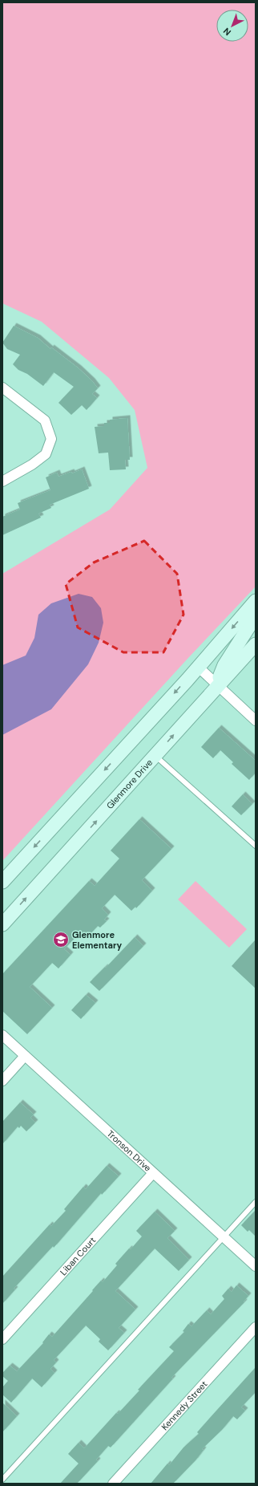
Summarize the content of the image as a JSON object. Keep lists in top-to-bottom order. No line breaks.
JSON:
{"streets":{"main road":["Glenmore Drive"],"street":["Tronson Drive","Liban Court","Kennedy Street"]},"crossings":[["Tronson Drive","Liban Court"]],"places":{"school or university":["Glenmore Elementary"]},"north":"bottom left"}
